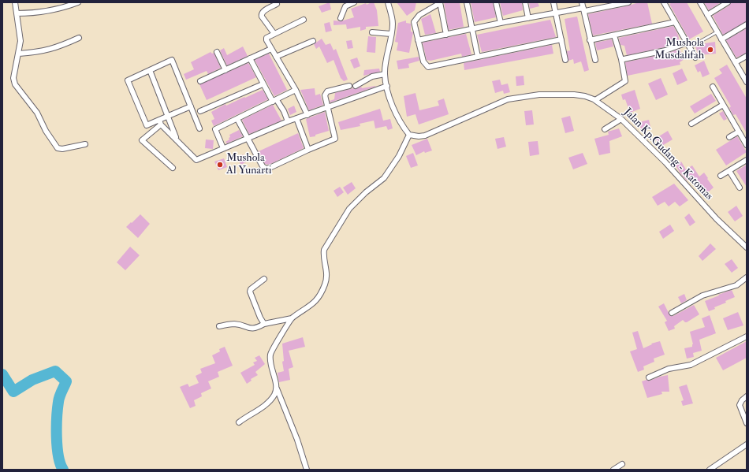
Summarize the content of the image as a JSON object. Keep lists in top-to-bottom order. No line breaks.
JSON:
{"streets":{"street":["Jalan Kp.Gudang - Katomas"]},"places":["Mushola Musdalifah","Mushola Al Yunarti"]}
